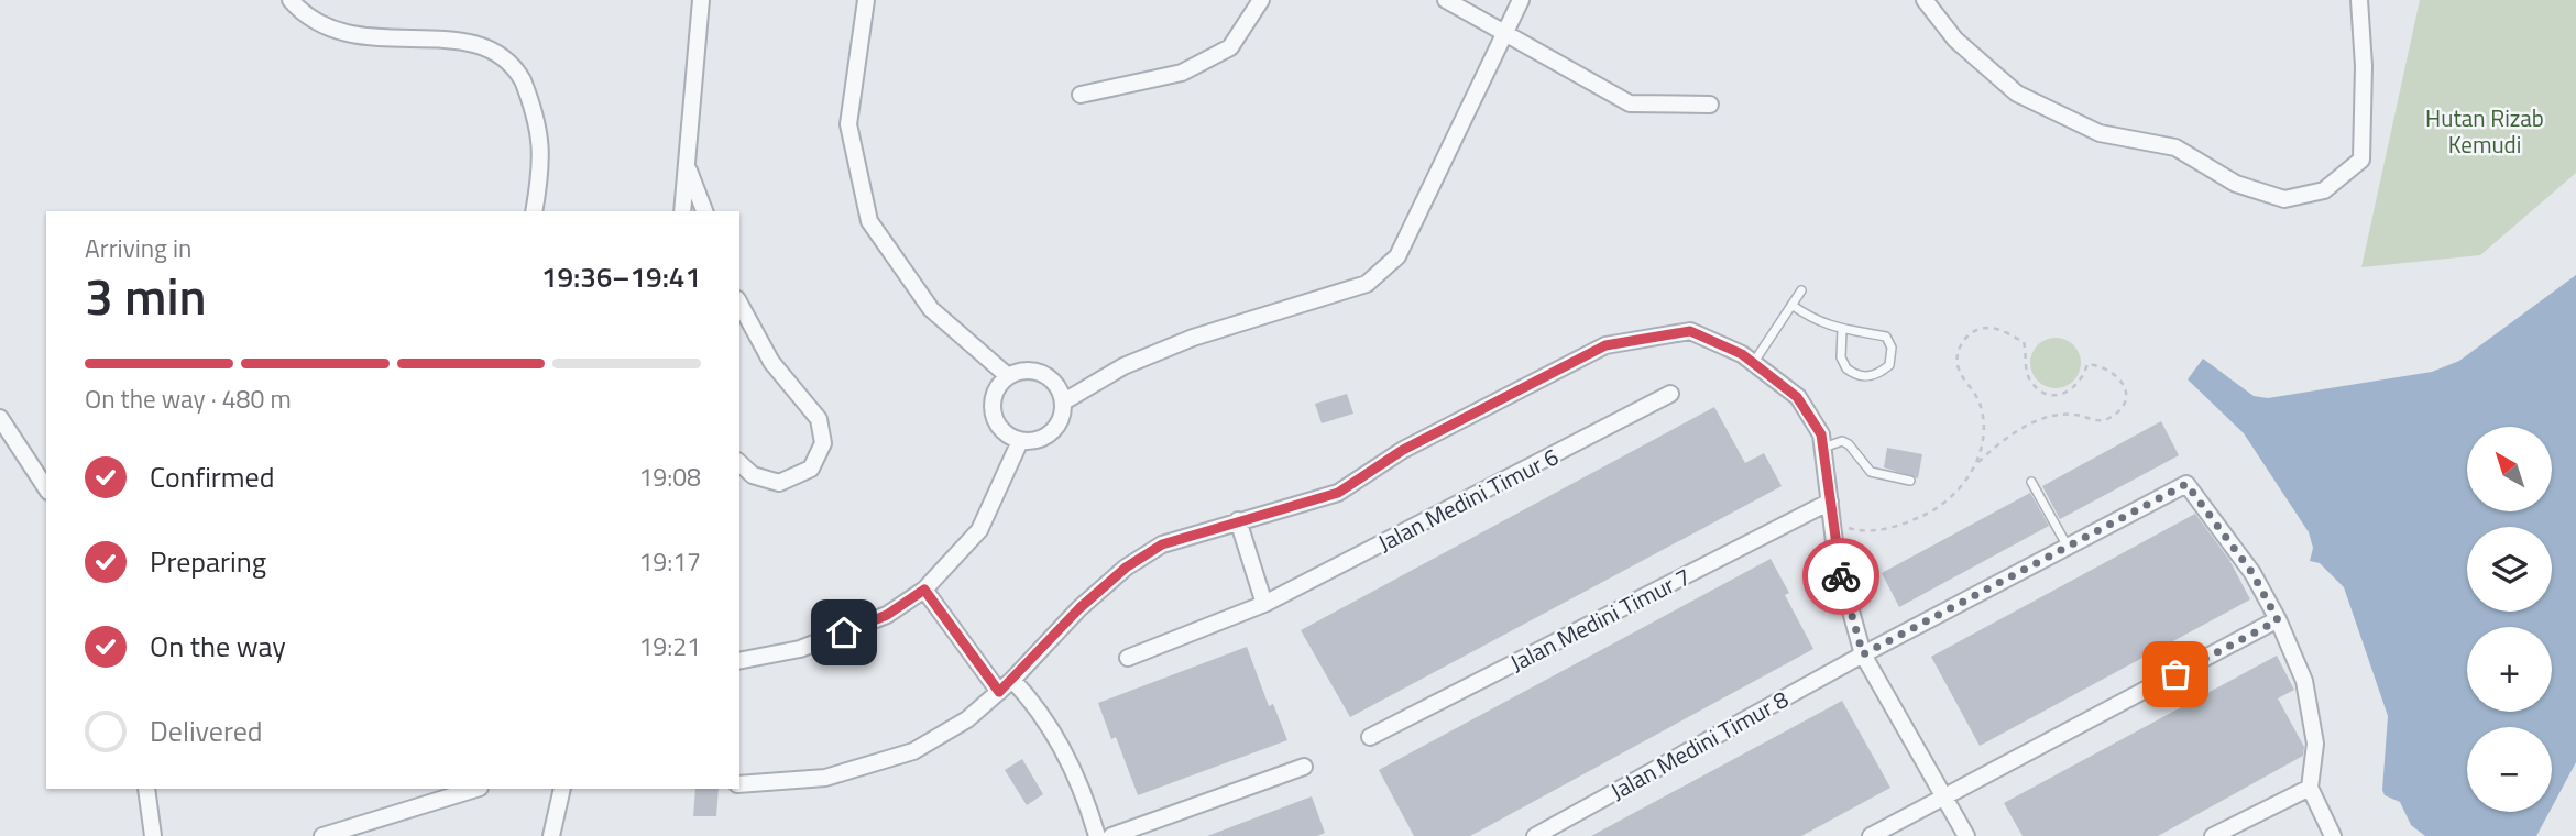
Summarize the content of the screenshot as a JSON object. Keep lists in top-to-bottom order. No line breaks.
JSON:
{"streets":{"street":["Jalan Medini Timur 6","Jalan Medini Timur 7","Jalan Medini Timur 8"]},"parks":["Hutan Rizab Kemudi"],"north":"top left","page":{"heading":["3 min","Arriving in","19:36–19:41"],"bar":"On the way · 480 m","map_buttons":["+","−"],"list":[["Confirmed","19:08"],["Preparing","19:17"],["On the way","19:21"],"Delivered"]}}
